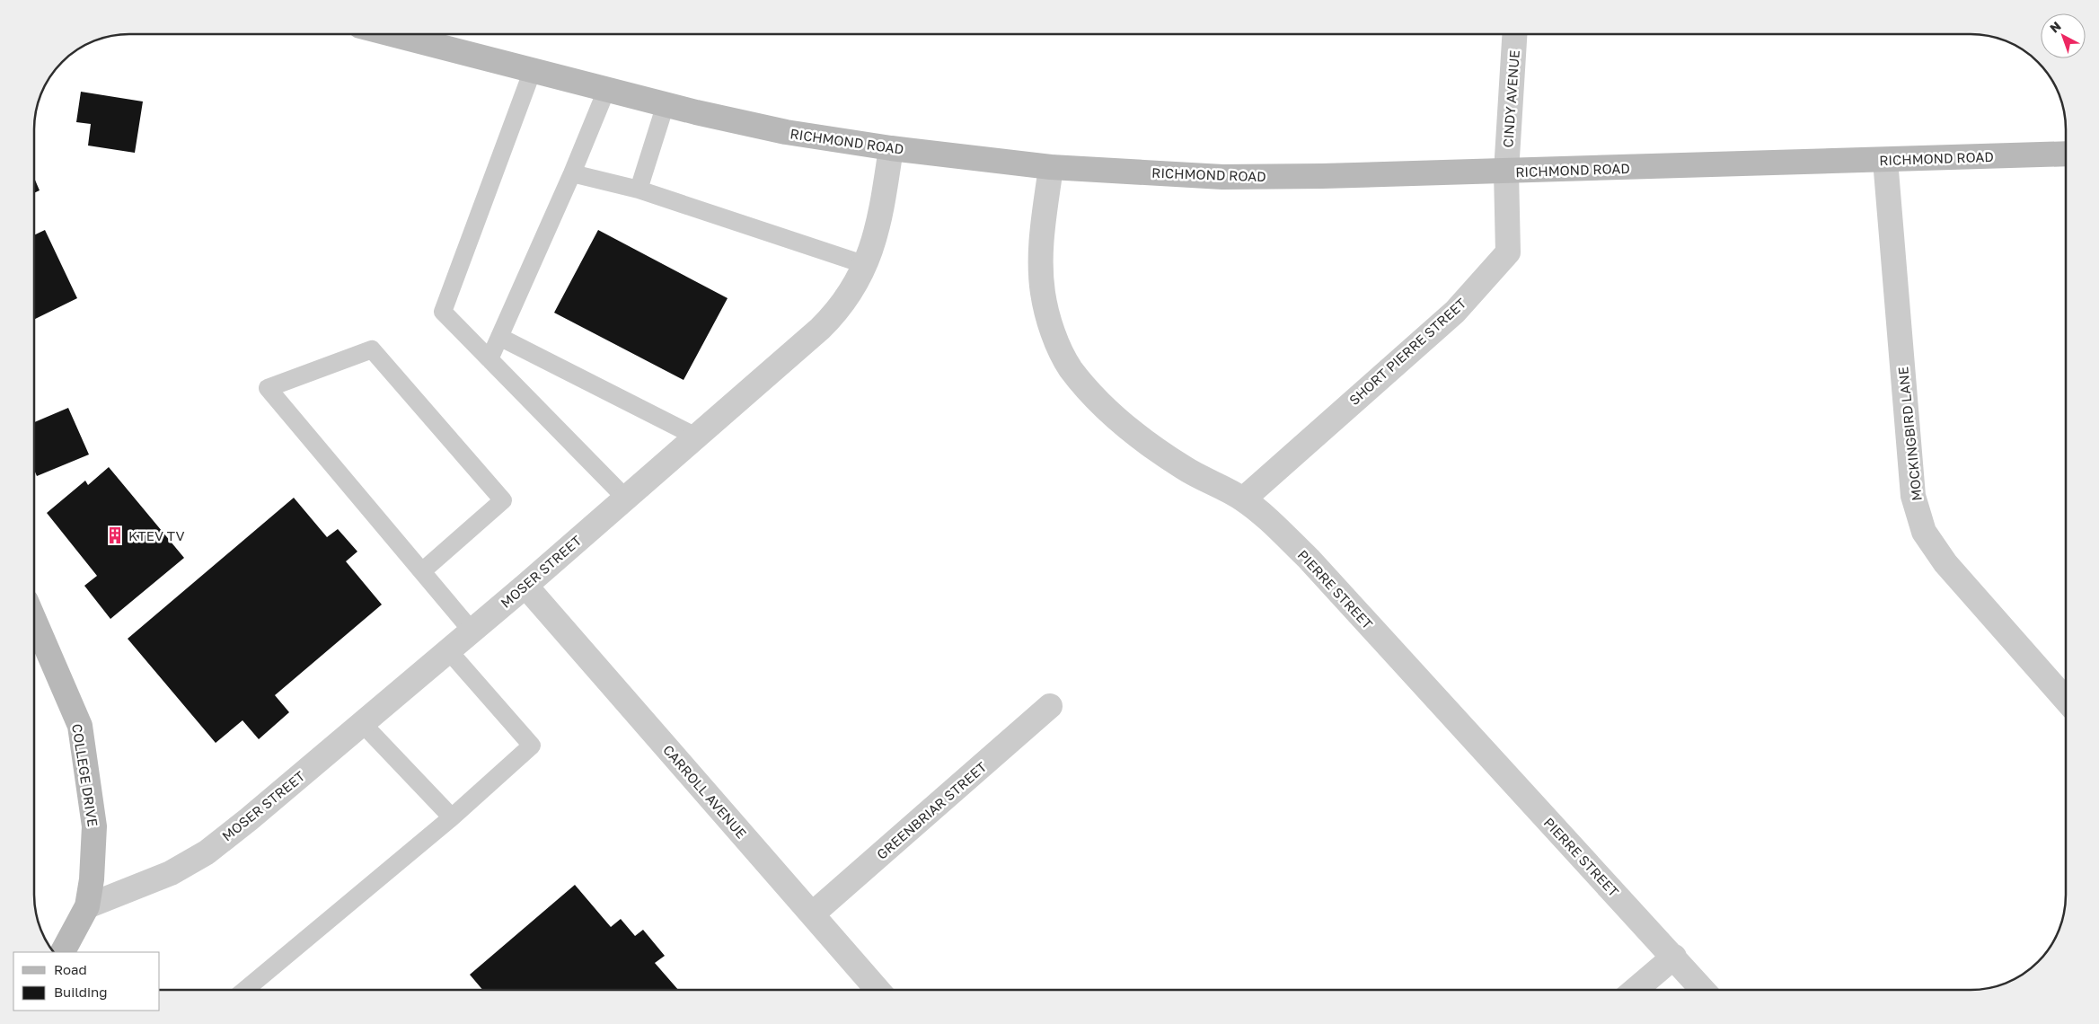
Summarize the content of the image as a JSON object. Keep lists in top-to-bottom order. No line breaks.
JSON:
{"streets":{"main road":["RICHMOND ROAD","COLLEGE DRIVE"],"street":["CINDY AVENUE","SHORT PIERRE STREET","MOCKINGBIRD LANE","MOSER STREET","PIERRE STREET","CARROLL AVENUE","GREENBRIAR STREET"]},"crossings":[["CINDY AVENUE","RICHMOND ROAD"],["CINDY AVENUE","SHORT PIERRE STREET"],["RICHMOND ROAD","SHORT PIERRE STREET"],["RICHMOND ROAD","MOCKINGBIRD LANE"],["RICHMOND ROAD","MOSER STREET"],["RICHMOND ROAD","PIERRE STREET"],["SHORT PIERRE STREET","PIERRE STREET"],["MOSER STREET","COLLEGE DRIVE"],["MOSER STREET","CARROLL AVENUE"],["CARROLL AVENUE","GREENBRIAR STREET"]],"places":{"building":["KTEV TV"]},"legend":["Road","Building"],"north":"top left"}
